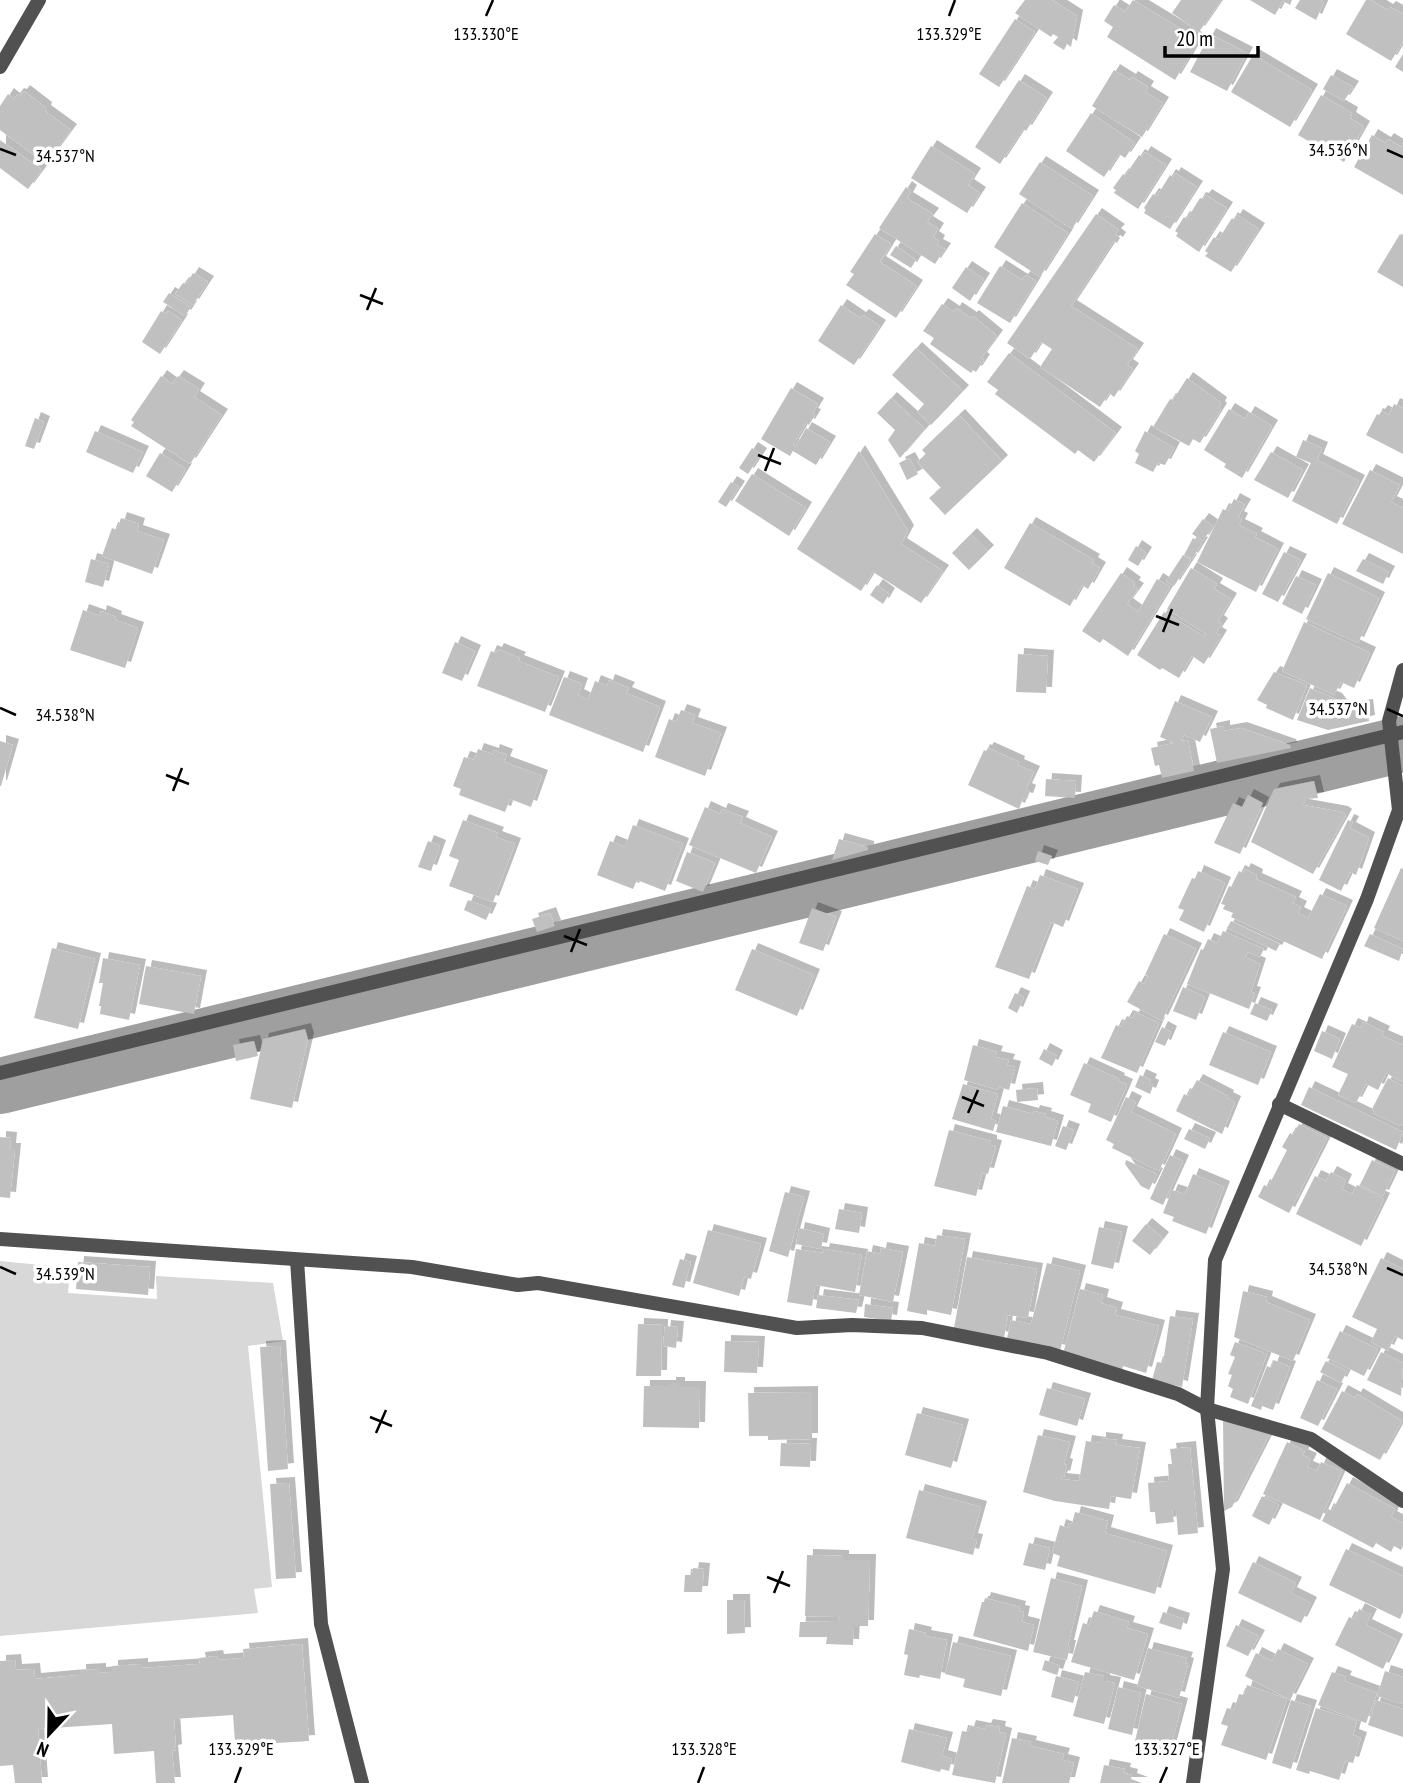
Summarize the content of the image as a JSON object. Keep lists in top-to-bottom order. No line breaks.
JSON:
{"scale_bar":"20 m","north":"bottom","coordinates":["133.329°E","133.330°E","34.536°N","34.537°N","34.538°N","34.539°N","133.328°E","133.327°E"]}
